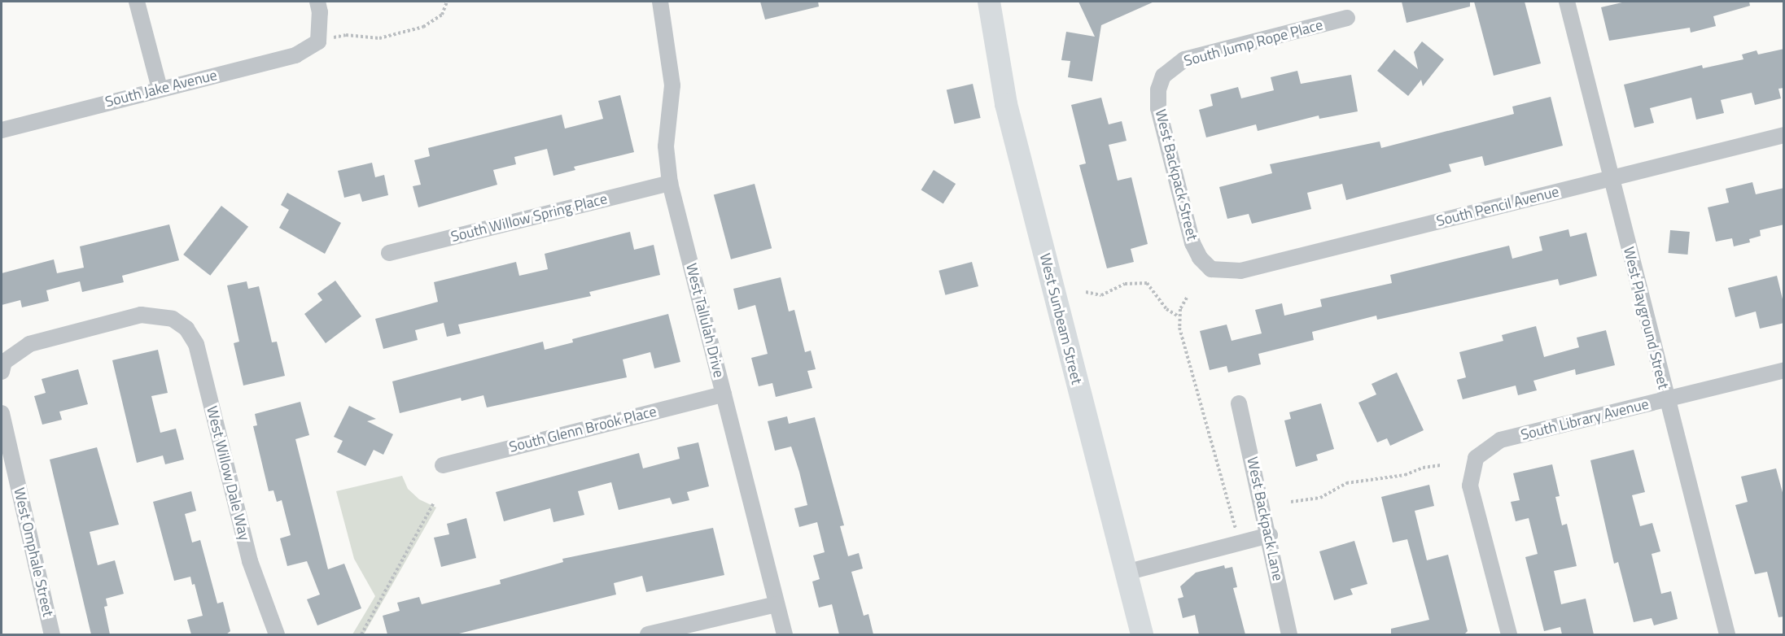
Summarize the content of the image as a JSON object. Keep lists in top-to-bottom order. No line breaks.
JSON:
{"streets":{"street":["South Jump Rope Place","South Jake Avenue","West Backpack Street","South Pencil Avenue","South Willow Spring Place","West Playground Street","West Sunbeam Street","West Tallulah Drive","South Library Avenue","South Glenn Brook Place","West Willow Dale Way","West Backpack Lane","West Omphale Street"]},"crossings":[["South Jump Rope Place","West Backpack Street"],["West Backpack Street","South Pencil Avenue"],["South Pencil Avenue","West Playground Street"],["South Willow Spring Place","West Tallulah Drive"],["West Playground Street","South Library Avenue"],["West Tallulah Drive","South Glenn Brook Place"]]}
